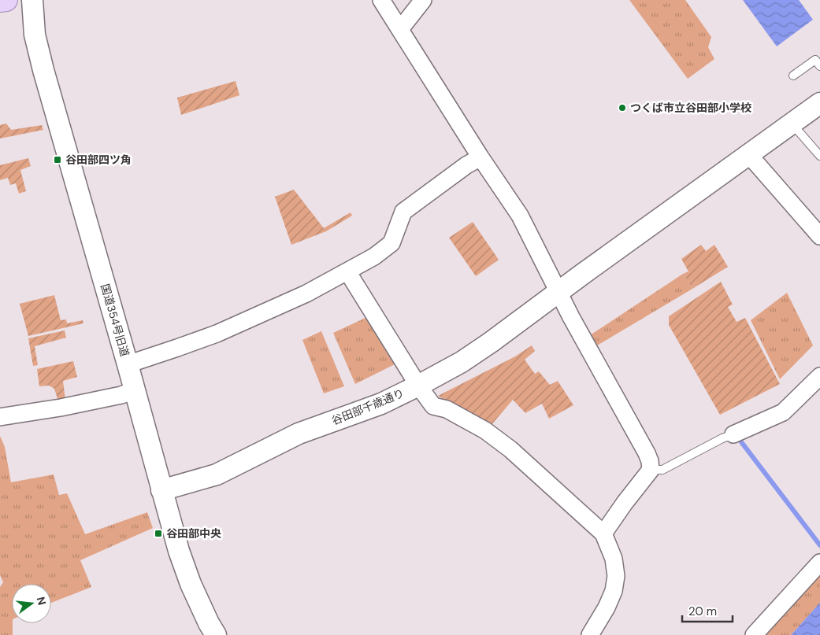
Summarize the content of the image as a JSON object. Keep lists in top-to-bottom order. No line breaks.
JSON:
{"streets":{"street":["国道354号旧道","谷田部千歳通り"]},"crossings":[["国道354号旧道","谷田部千歳通り"]],"places":{"other":["つくば市立谷田部小学校"],"transit":["谷田部四ツ角","谷田部中央"]},"scale_bar":"20 m","north":"right"}
